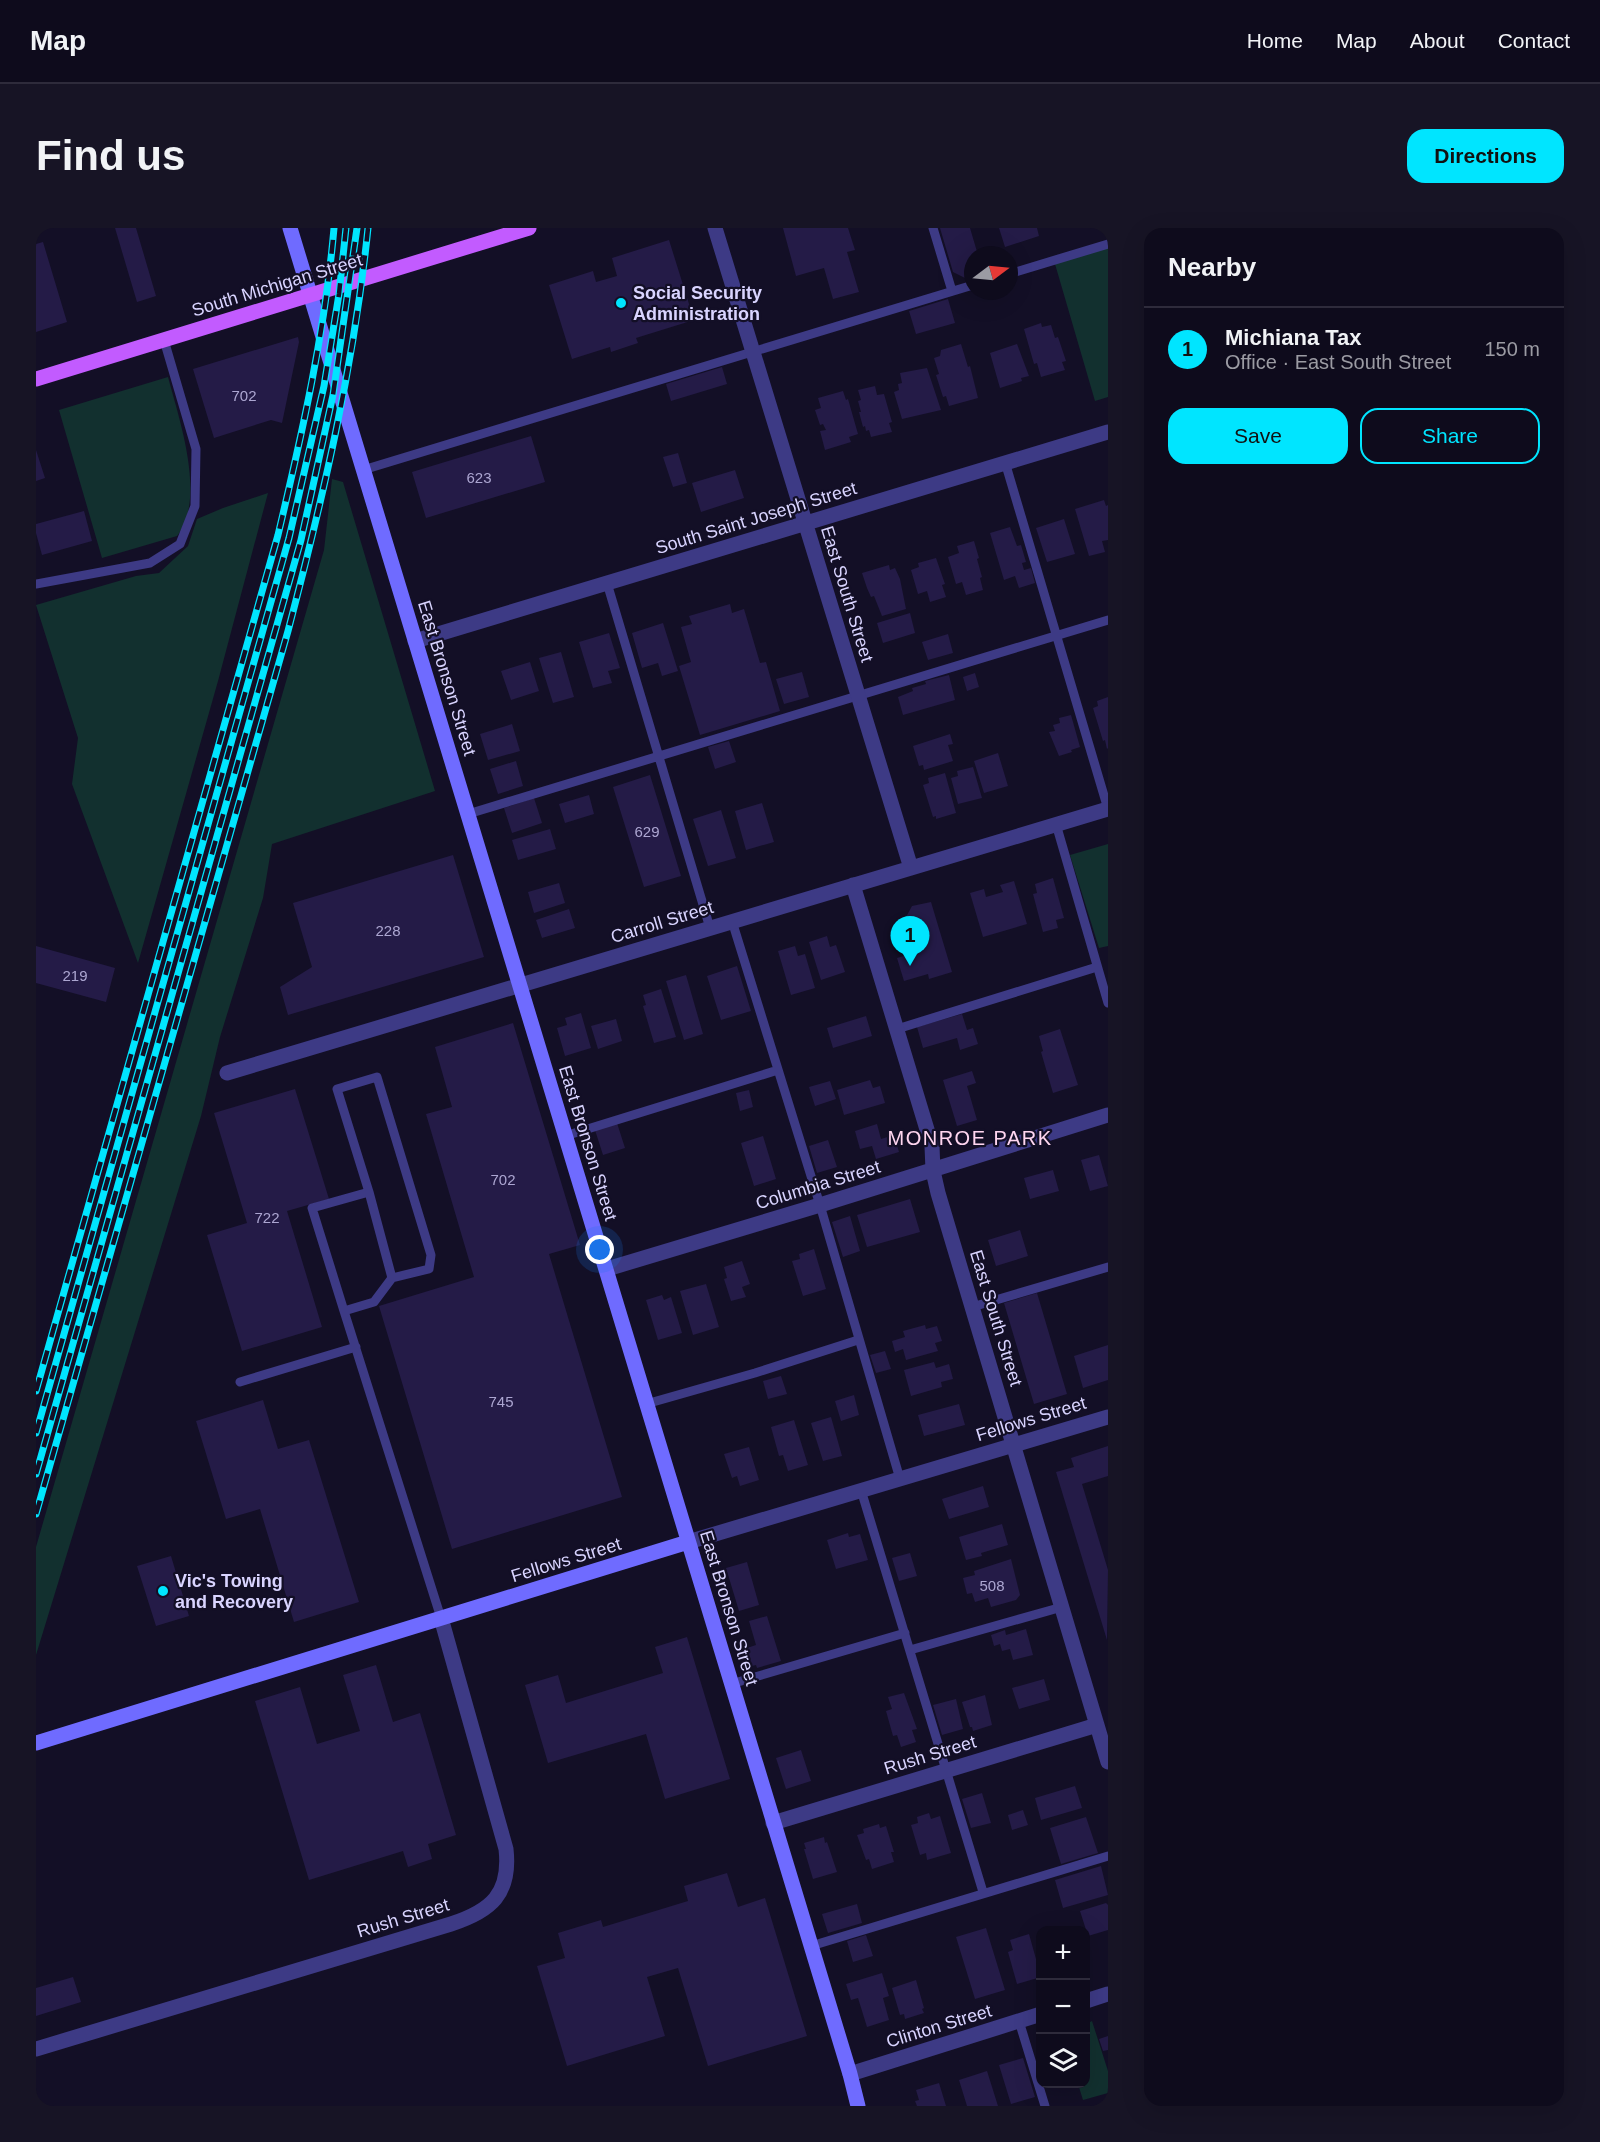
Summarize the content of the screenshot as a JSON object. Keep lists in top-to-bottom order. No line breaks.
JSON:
{"streets":{"main road":["South Michigan Street"],"street":["South Saint Joseph Street","East South Street","East Bronson Street","Carroll Street","Columbia Street","Fellows Street","Rush Street","Clinton Street"]},"crossings":[["South Michigan Street","East Bronson Street"],["South Saint Joseph Street","East South Street"],["South Saint Joseph Street","East Bronson Street"],["East South Street","Carroll Street"],["East South Street","Columbia Street"],["East South Street","Fellows Street"],["East South Street","Rush Street"],["East Bronson Street","Carroll Street"],["East Bronson Street","Columbia Street"],["East Bronson Street","Fellows Street"],["East Bronson Street","Rush Street"],["East Bronson Street","Clinton Street"],["Fellows Street","Rush Street"]],"districts":["MONROE PARK"],"places":["Social Security Administration","Vic's Towing and Recovery"],"house_numbers":["702","623","629","228","219","702","722","745","508"],"north":"right","page":{"header":"Map","nav":["Home","Map","About","Contact"],"buttons":["Directions",["Save","Share"]],"title":"Find us","heading":"Nearby","list":[{"mark":"1","name":"Michiana Tax","note":"Office · East South Street","value":"150 m"}],"pins":"1","map_buttons":["+","−"]}}
